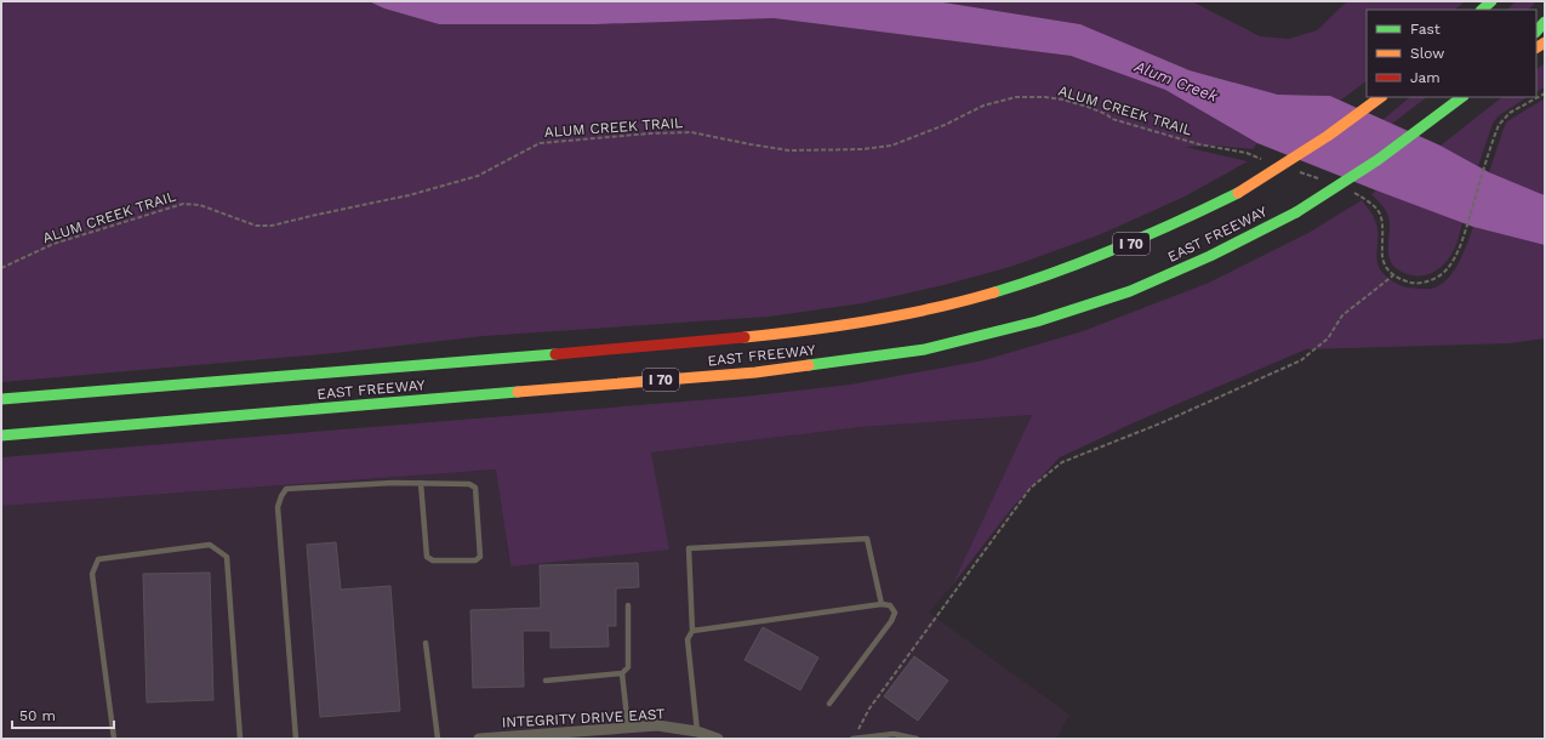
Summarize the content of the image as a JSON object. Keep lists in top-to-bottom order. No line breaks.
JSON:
{"streets":{"highway":["EAST FREEWAY","I 70"],"street":["INTEGRITY DRIVE EAST"],"path":["ALUM CREEK TRAIL"]},"water":["Alum Creek"],"legend":["Fast","Slow","Jam"],"scale_bar":"50 m"}
